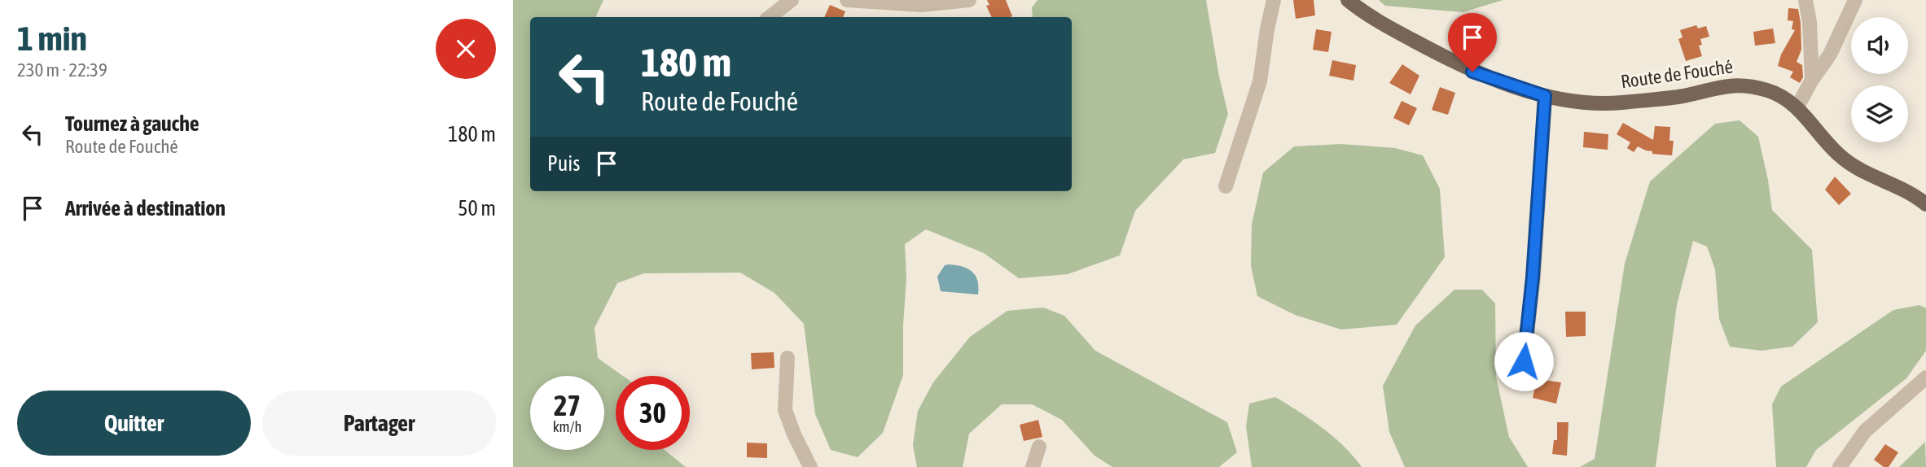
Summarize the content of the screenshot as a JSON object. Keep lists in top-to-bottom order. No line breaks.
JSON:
{"streets":{"main road":["Route de Fouché"]},"page":{"heading":["1 min","230 m · 22:39"],"turn":["180 m","Route de Fouché"],"list":[{"name":"Tournez à gauche","note":"Route de Fouché","value":"180 m"},{"name":"Arrivée à destination","value":"50 m"}],"then":"Puis","speed":"27 km/h","limit":"30","buttons":["Quitter","Partager"]}}
